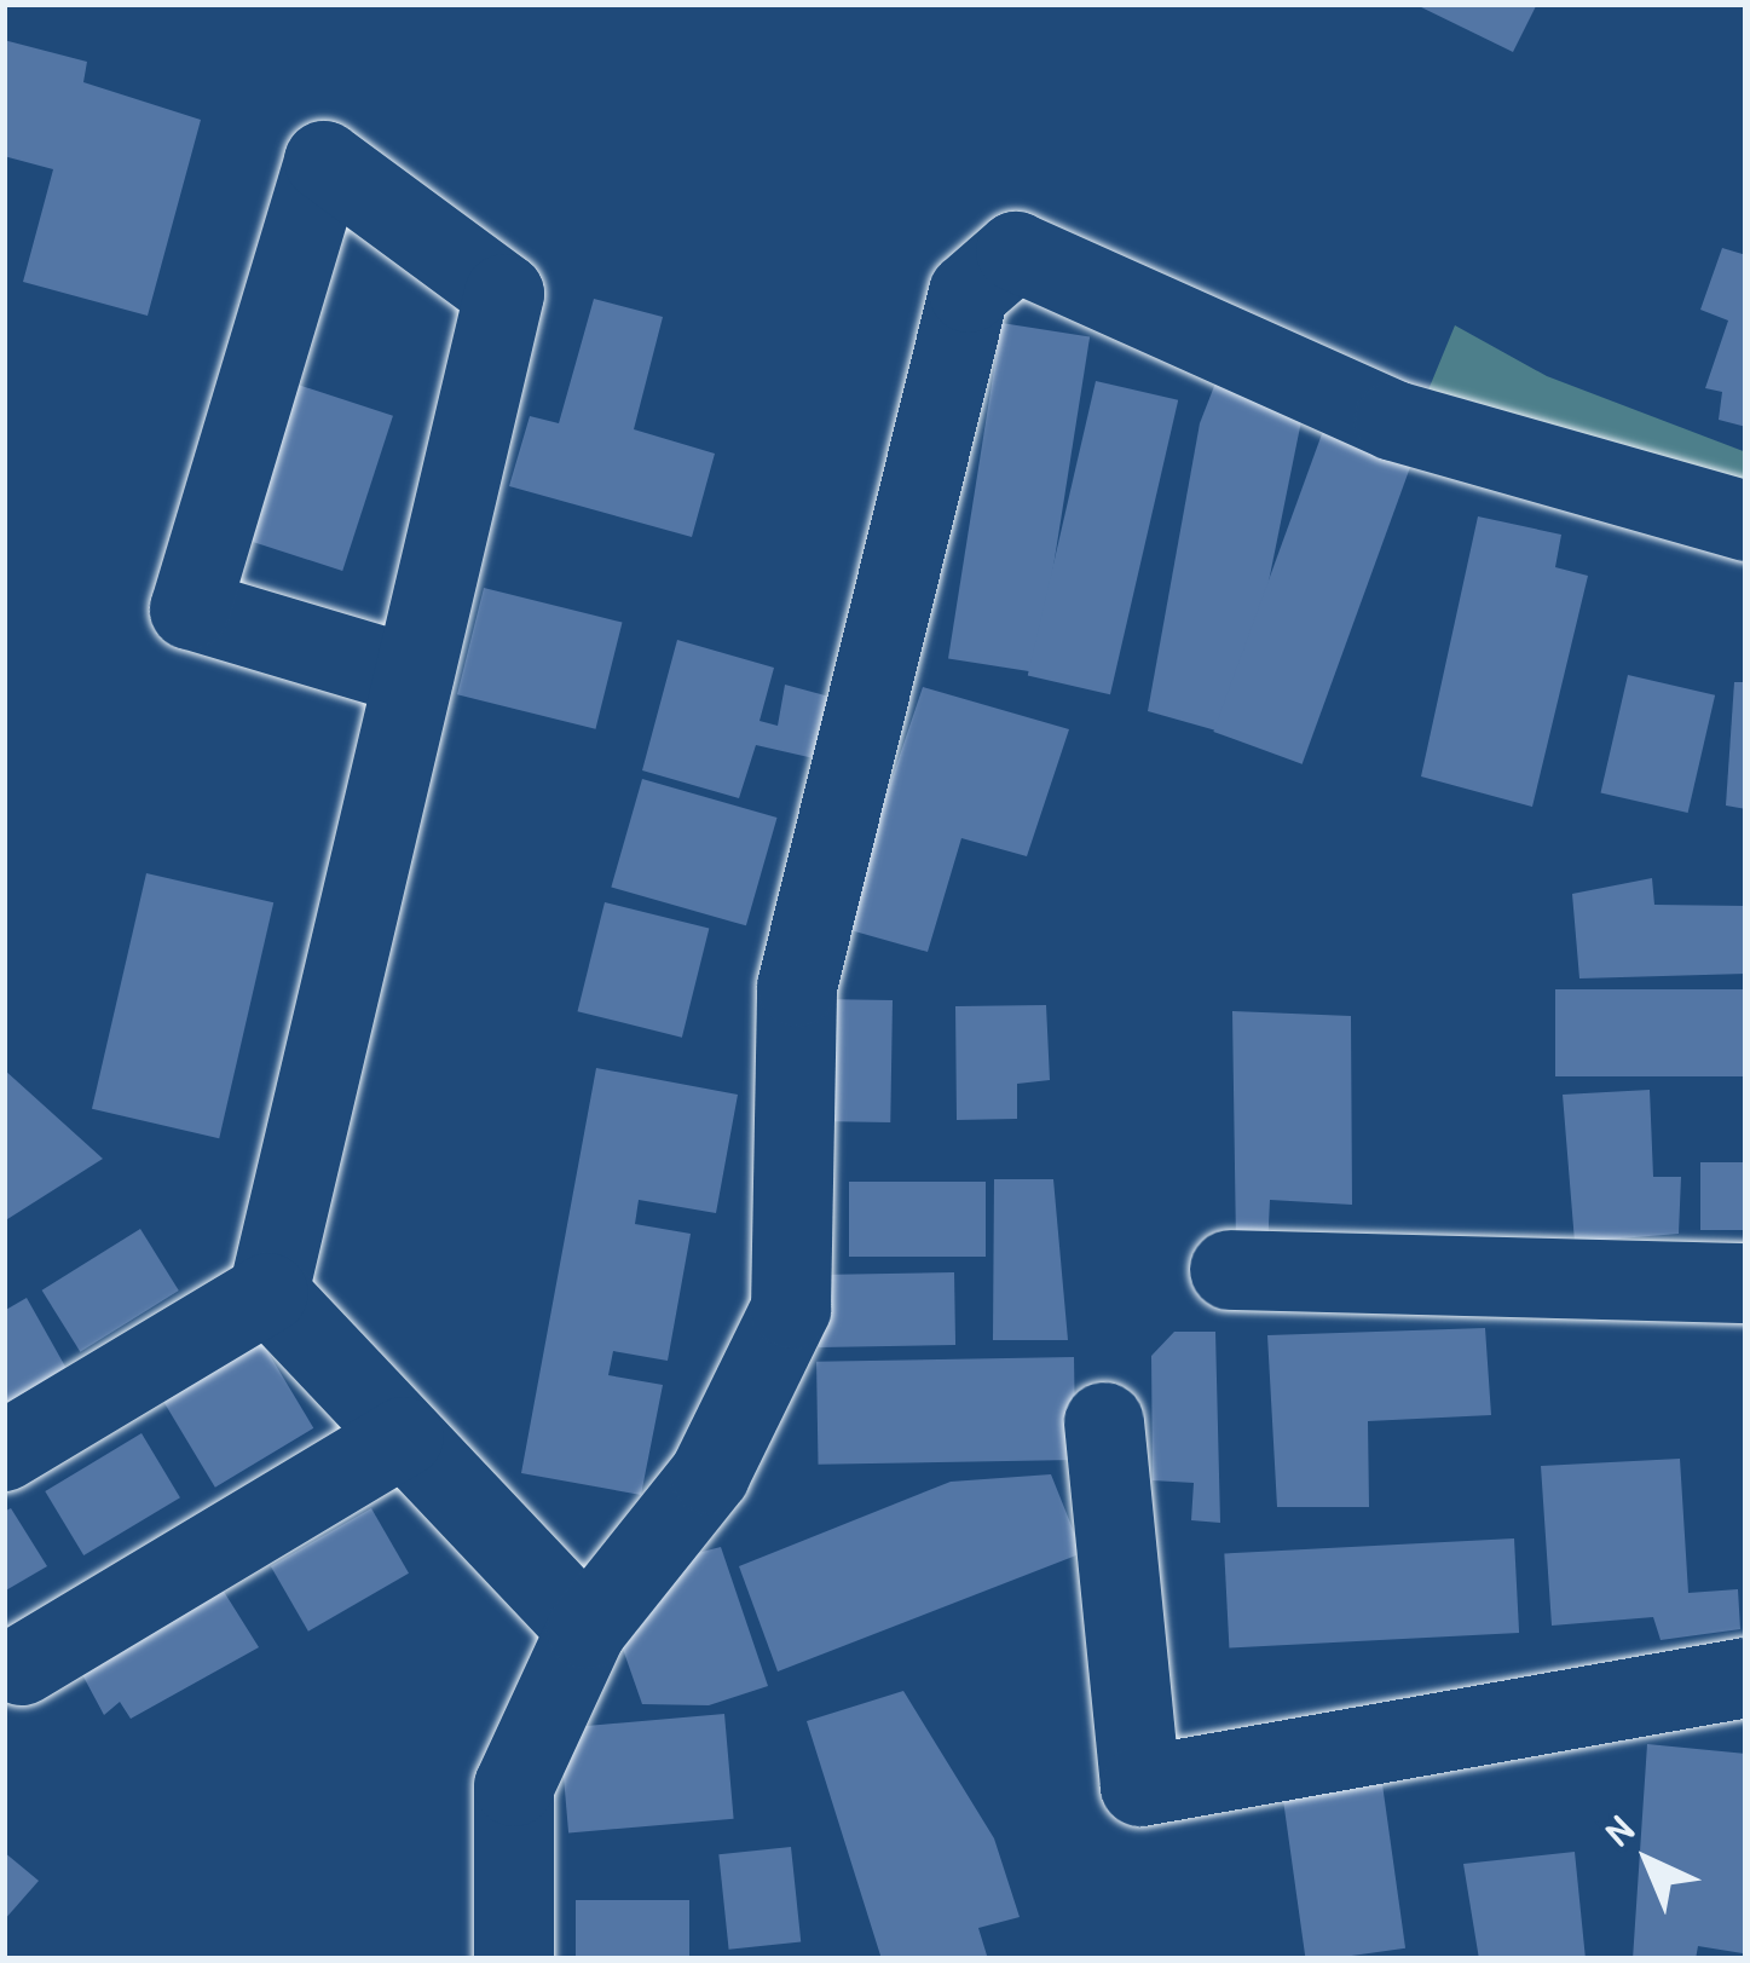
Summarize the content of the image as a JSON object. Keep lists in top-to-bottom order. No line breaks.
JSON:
{"north":"top left"}
